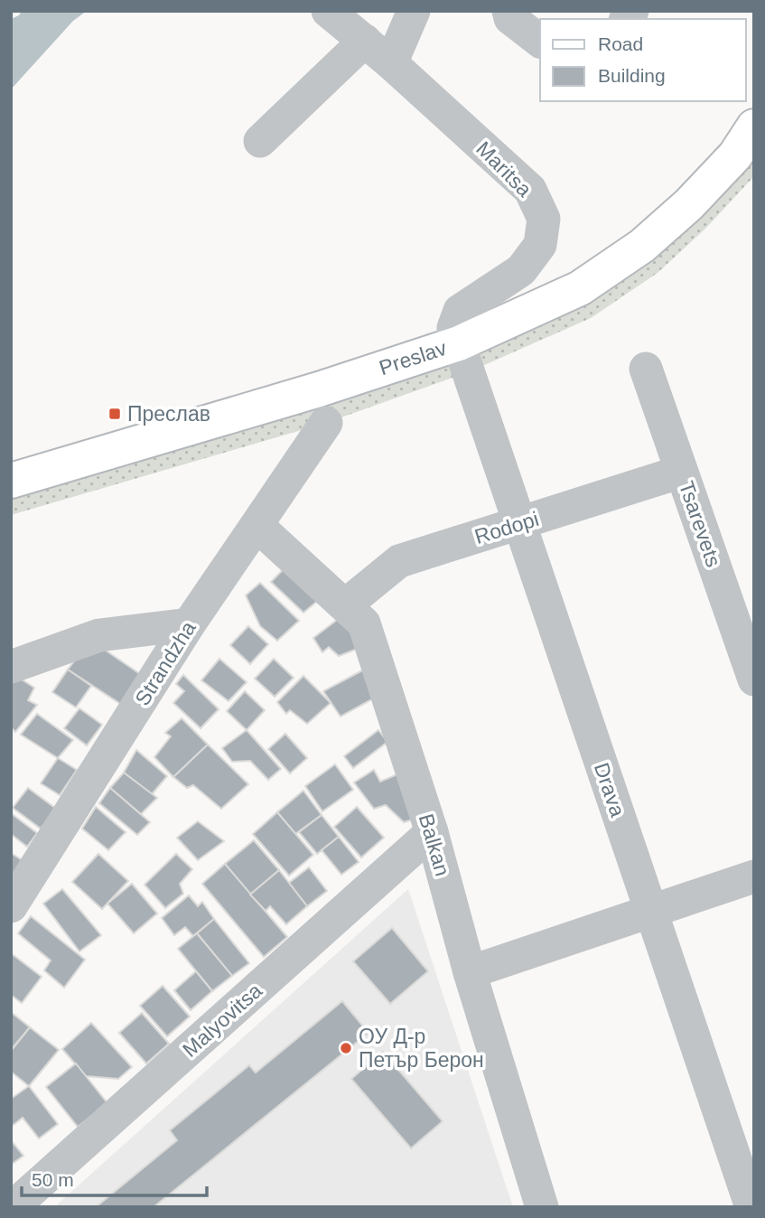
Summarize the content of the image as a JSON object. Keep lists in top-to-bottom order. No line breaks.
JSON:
{"streets":{"main road":["Preslav"],"street":["Maritsa","Tsarevets","Rodopi","Strandzha","Drava","Balkan","Malyovitsa"]},"crossings":[["Maritsa","Preslav"],["Maritsa","Drava"],["Preslav","Drava"],["Tsarevets","Rodopi"],["Rodopi","Drava"],["Rodopi","Balkan"],["Strandzha","Balkan"],["Balkan","Malyovitsa"]],"places":{"transit":["Преслав"],"other":["ОУ Д-р Петър Берон"]},"legend":["Road","Building"],"scale_bar":"50 m"}
